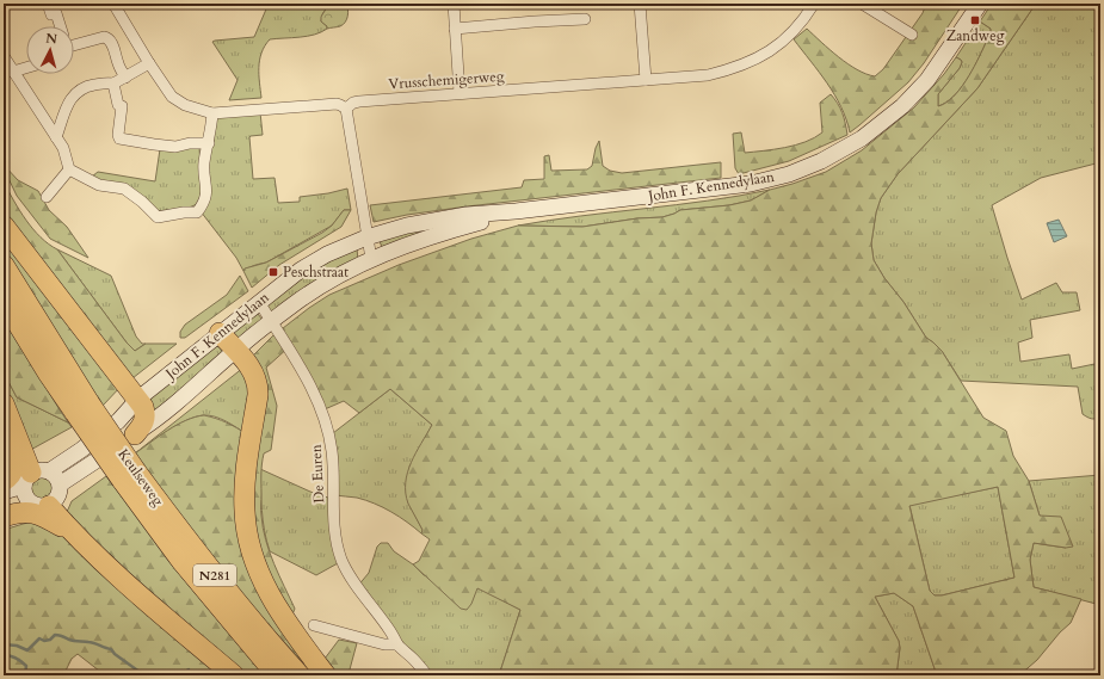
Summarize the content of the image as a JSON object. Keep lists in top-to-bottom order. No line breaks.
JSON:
{"streets":{"highway":["Keulseweg","N281"],"street":["Vrusschemigerweg","John F. Kennedylaan","De Euren"]},"crossings":[["John F. Kennedylaan","De Euren"],["John F. Kennedylaan","N281"]],"places":{"transit":["Zandweg","Peschstraat"]},"north":"top"}
